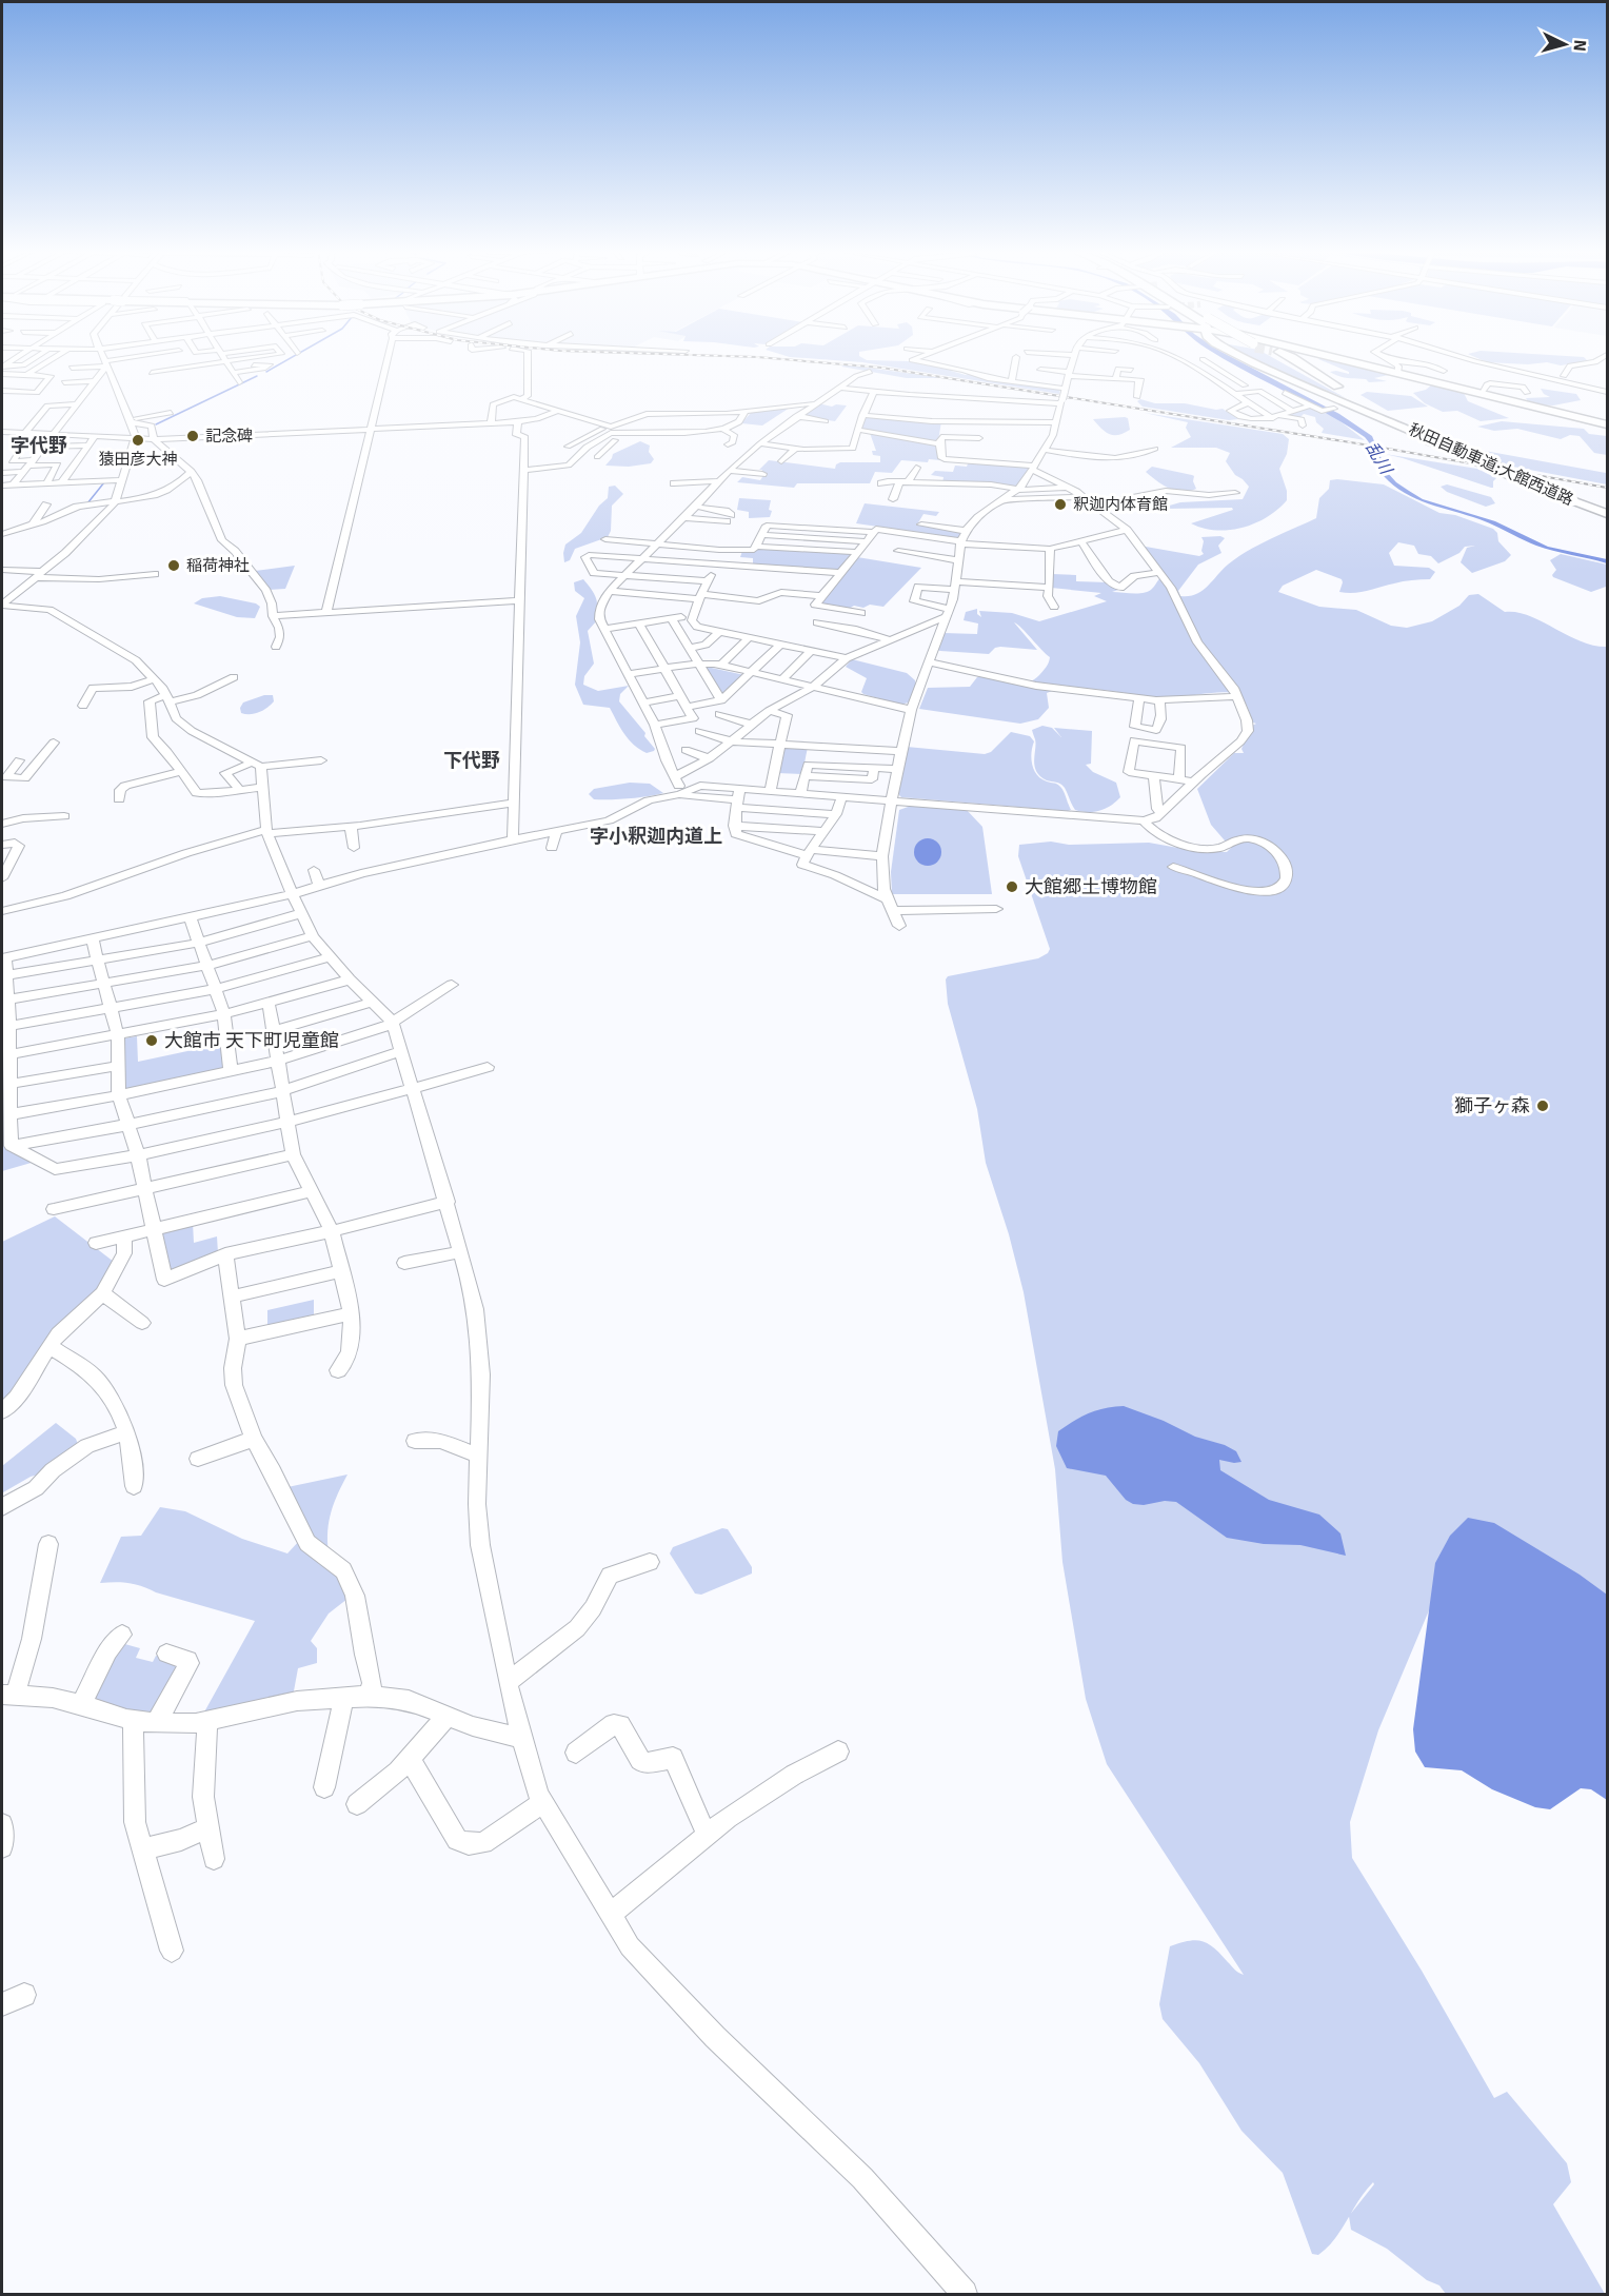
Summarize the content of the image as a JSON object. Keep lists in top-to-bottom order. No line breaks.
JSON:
{"streets":{"highway":["秋田自動車道;大館西道路"]},"districts":["字代野","下代野","字小釈迦内道上"],"water":["乱川"],"places":["記念碑","猿田彦大神","釈迦内体育館","稲荷神社","大館郷土博物館","大館市 天下町児童館","獅子ヶ森"],"north":"right"}
